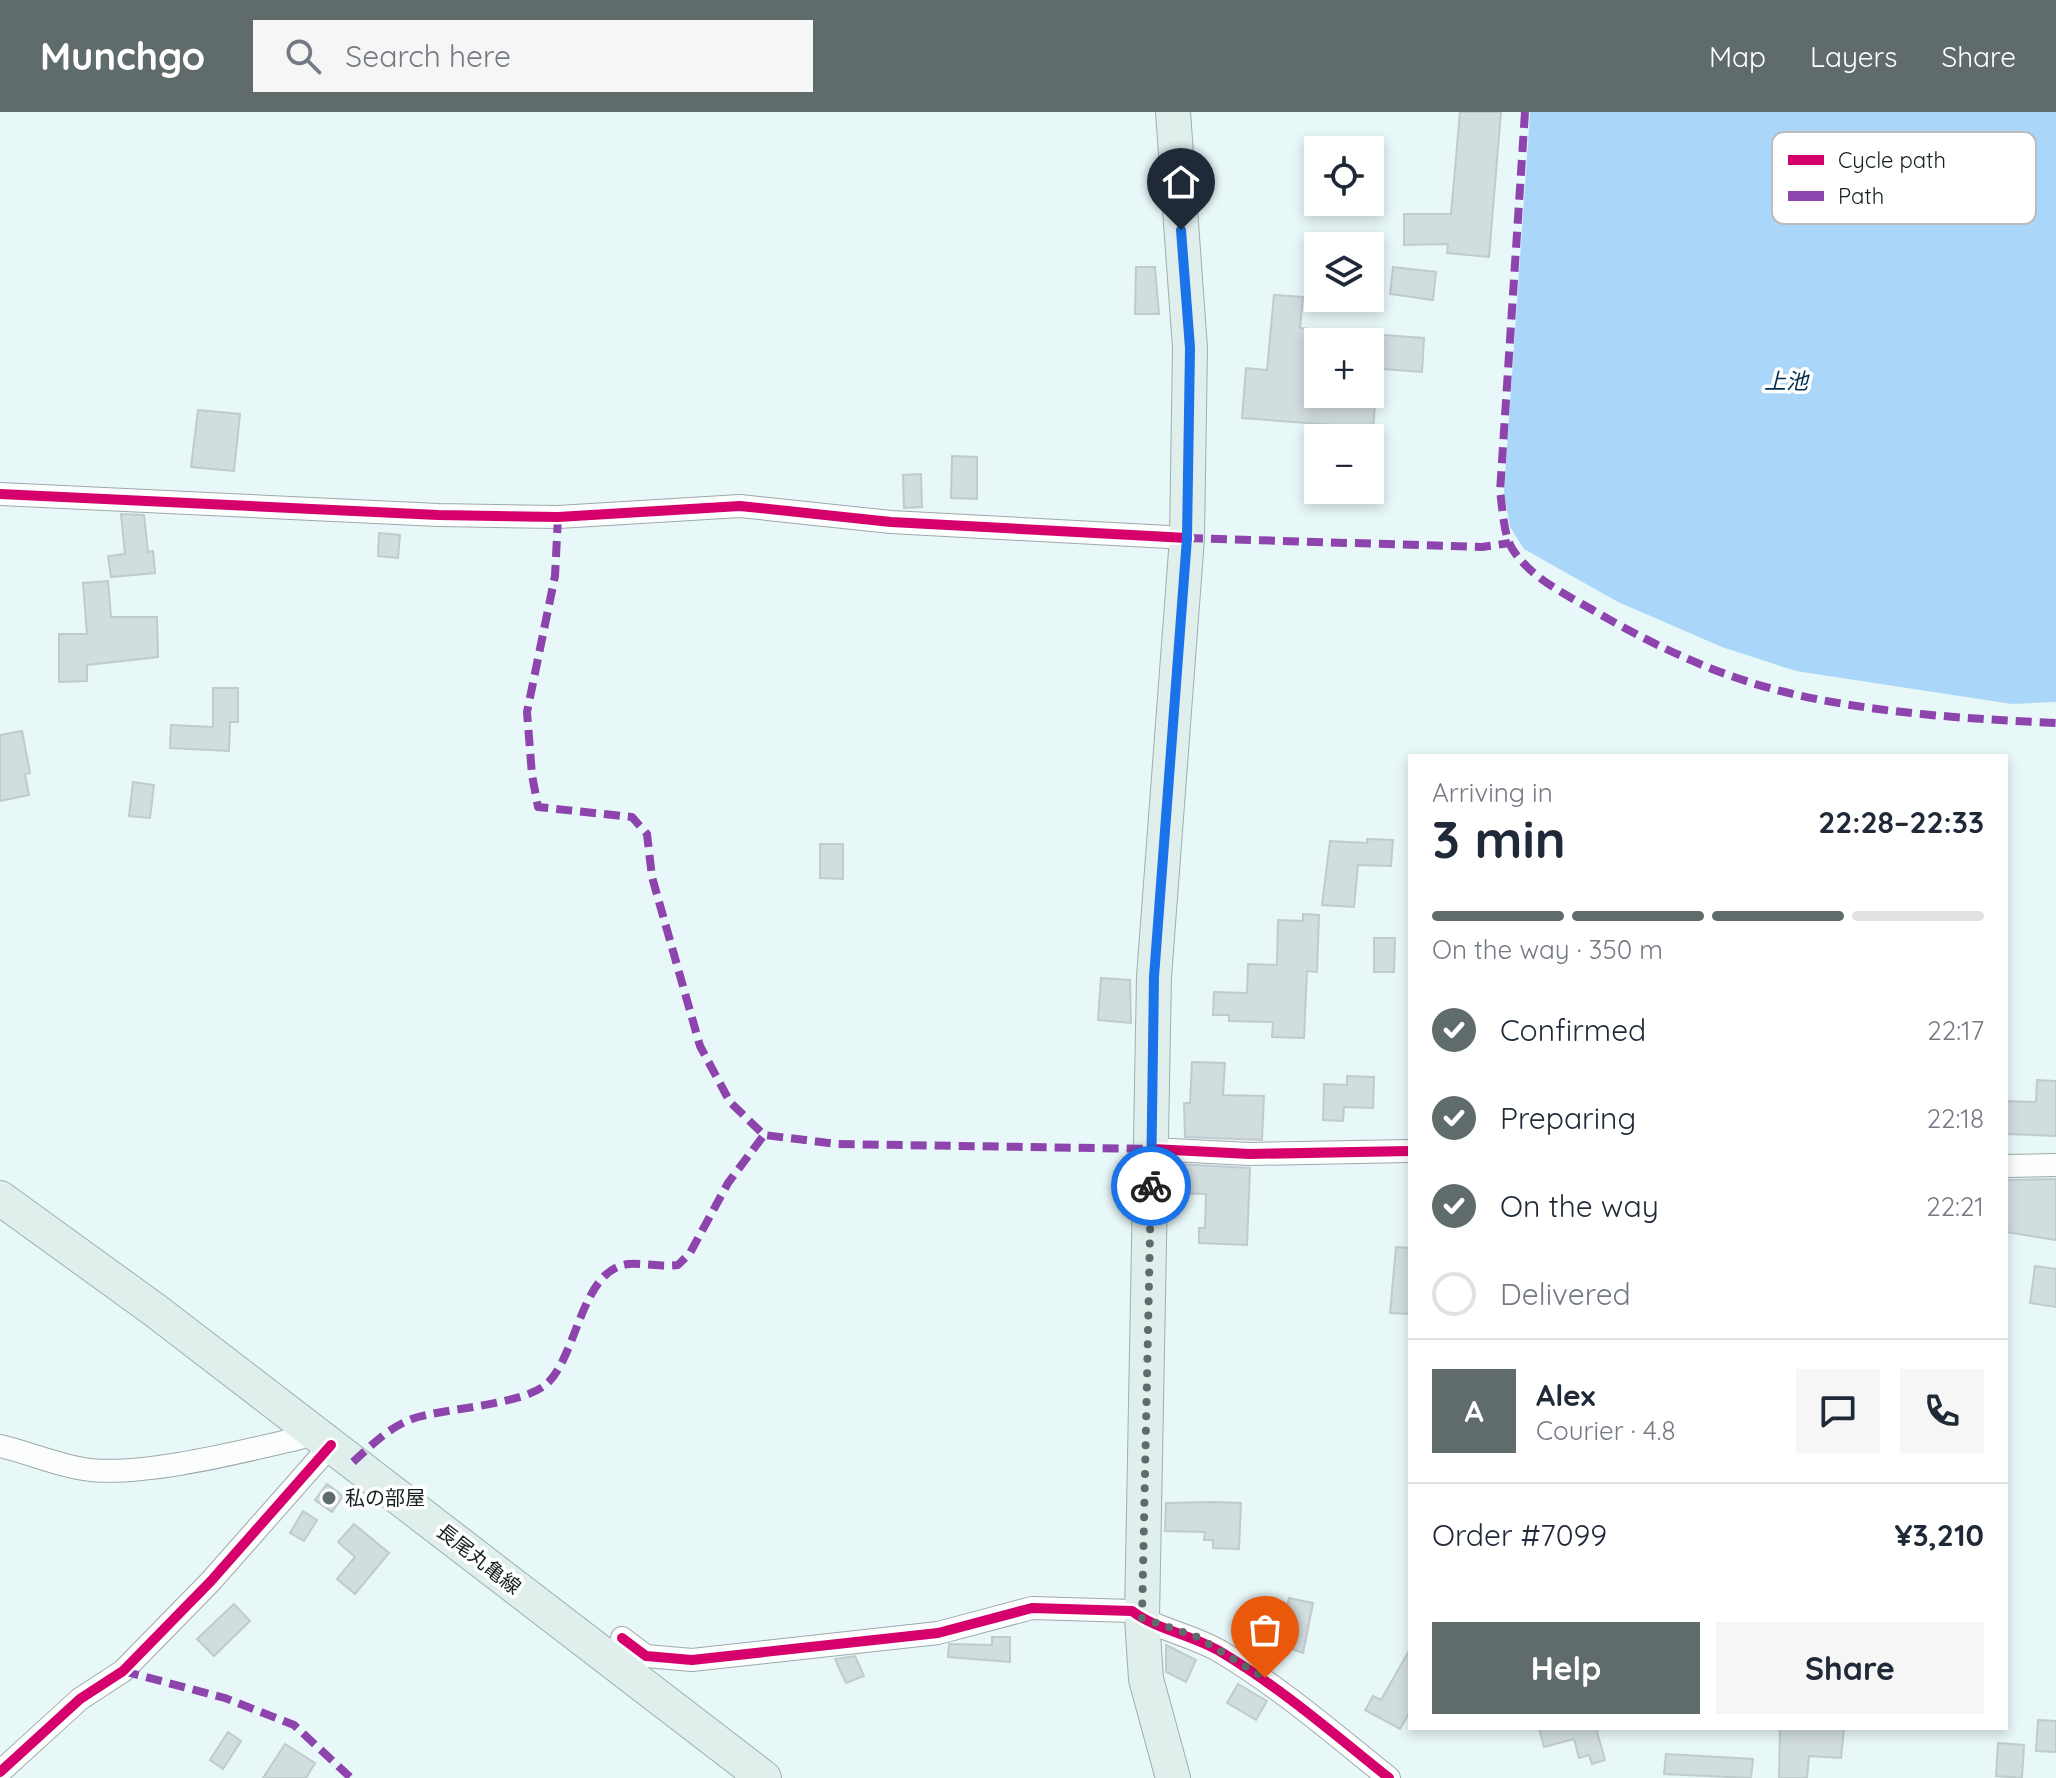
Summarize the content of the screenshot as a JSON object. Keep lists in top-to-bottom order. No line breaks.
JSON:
{"streets":{"main road":["長尾丸亀線"]},"water":["上池"],"places":["私の部屋"],"legend":["Cycle path","Path"],"page":{"header":"Munchgo","search":"Search here","nav":["Map","Layers","Share"],"map_buttons":["+","−"],"heading":["3 min","Arriving in","22:28–22:33"],"panel":["Alex","Courier · 4.8","Order #7099","¥3,210"],"bar":"On the way · 350 m","list":[["Confirmed","22:17"],["Preparing","22:18"],["On the way","22:21"],"Delivered"],"round":"A","buttons":["Help","Share"]}}
